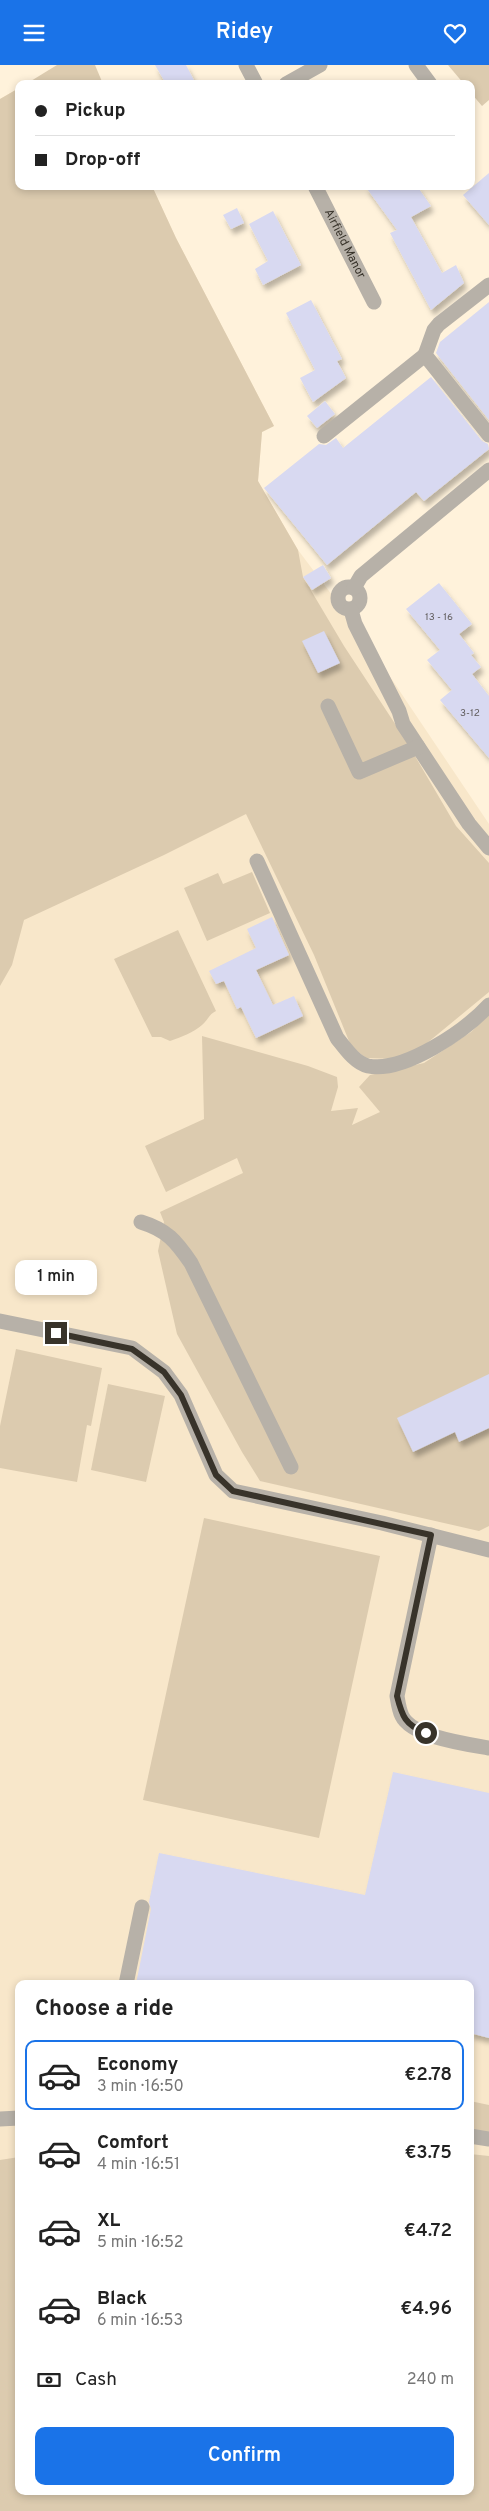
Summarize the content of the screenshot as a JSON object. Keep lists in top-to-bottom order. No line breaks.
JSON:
{"streets":{"street":["Airfield Manor"]},"house_numbers":["13 - 16","3-12"],"page":{"header":"Ridey","banner":["Pickup","Drop-off"],"bubble":"1 min","heading":"Choose a ride","list":[{"name":"Economy","note":"3 min · 16:50","value":"€2.78"},{"name":"Comfort","note":"4 min · 16:51","value":"€3.75"},{"name":"XL","note":"5 min · 16:52","value":"€4.72"},{"name":"Black","note":"6 min · 16:53","value":"€4.96"}],"pay":["Cash","240 m"],"buttons":"Confirm"}}
